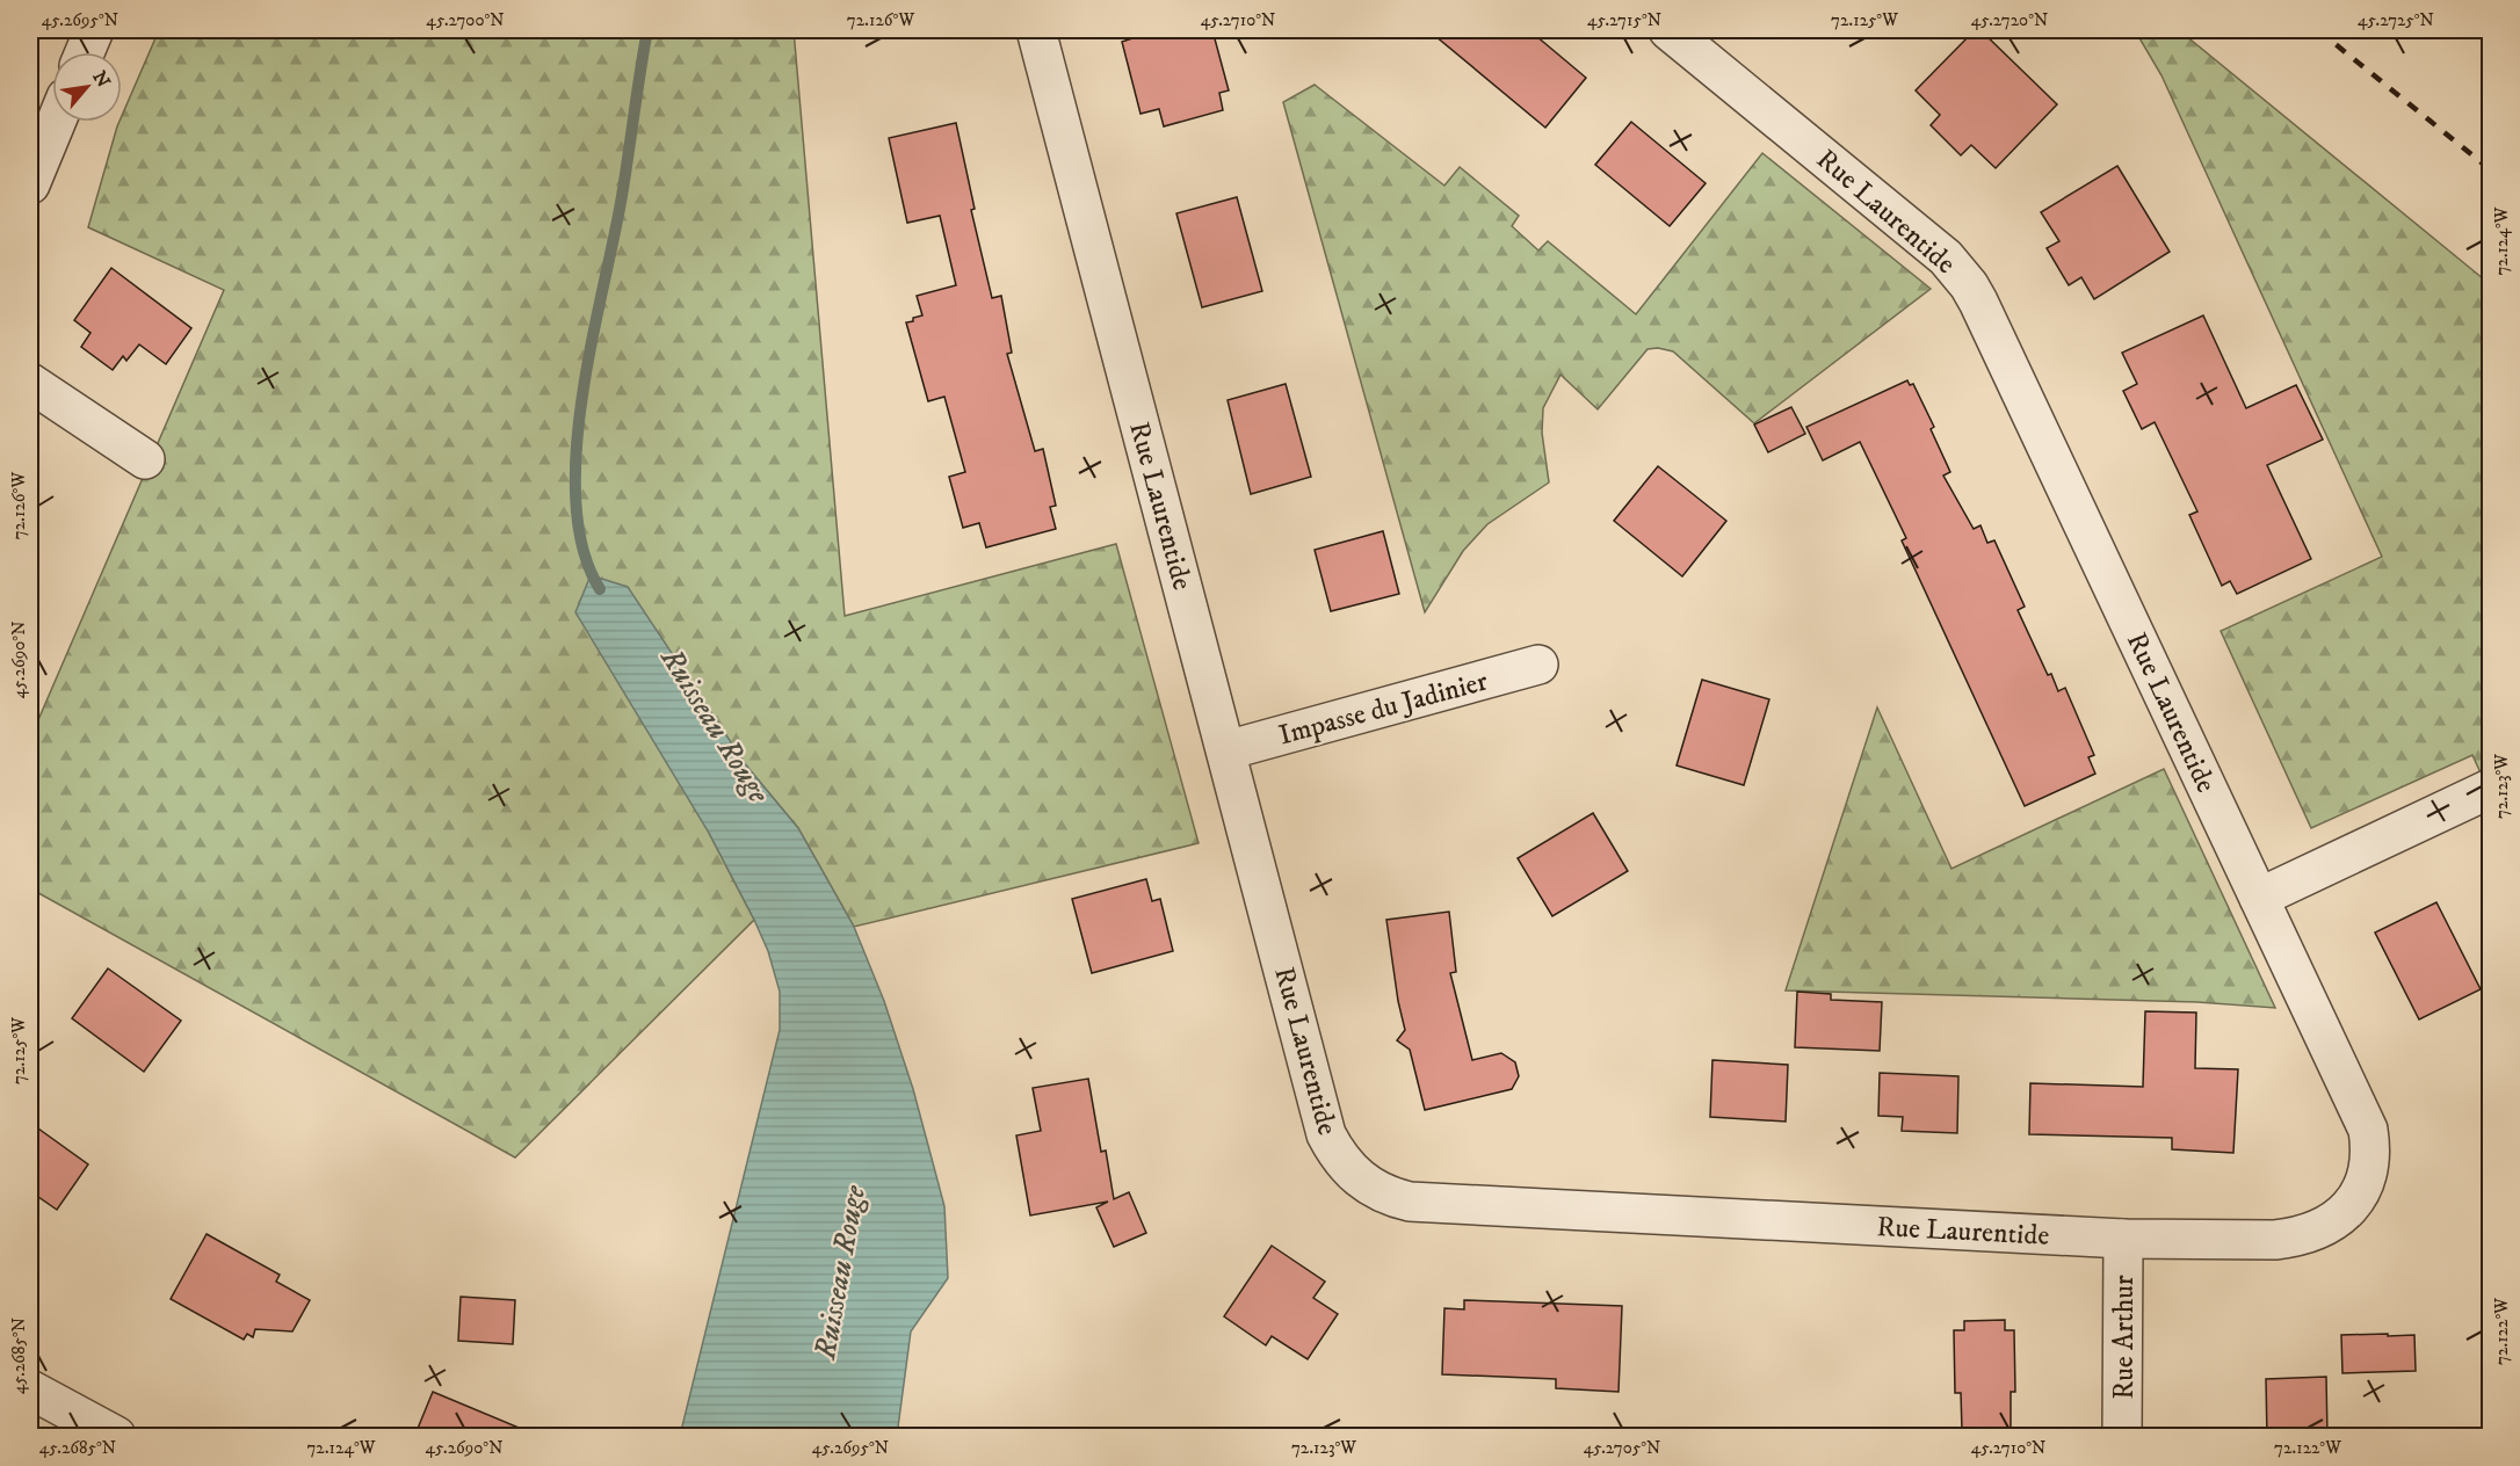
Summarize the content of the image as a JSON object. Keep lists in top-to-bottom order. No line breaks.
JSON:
{"streets":{"street":["Rue Laurentide","Impasse du Jadinier","Rue Arthur"]},"crossings":[["Rue Laurentide","Impasse du Jadinier"],["Rue Laurentide","Rue Arthur"]],"water":["Ruisseau Rouge"],"north":"top right","coordinates":["45.2695°N","45.2700°N","72.126°W","45.2710°N","45.2715°N","72.125°W","45.2720°N","45.2725°N","72.124°W","45.2690°N","72.123°W","72.122°W","45.2685°N","45.2705°N"]}
